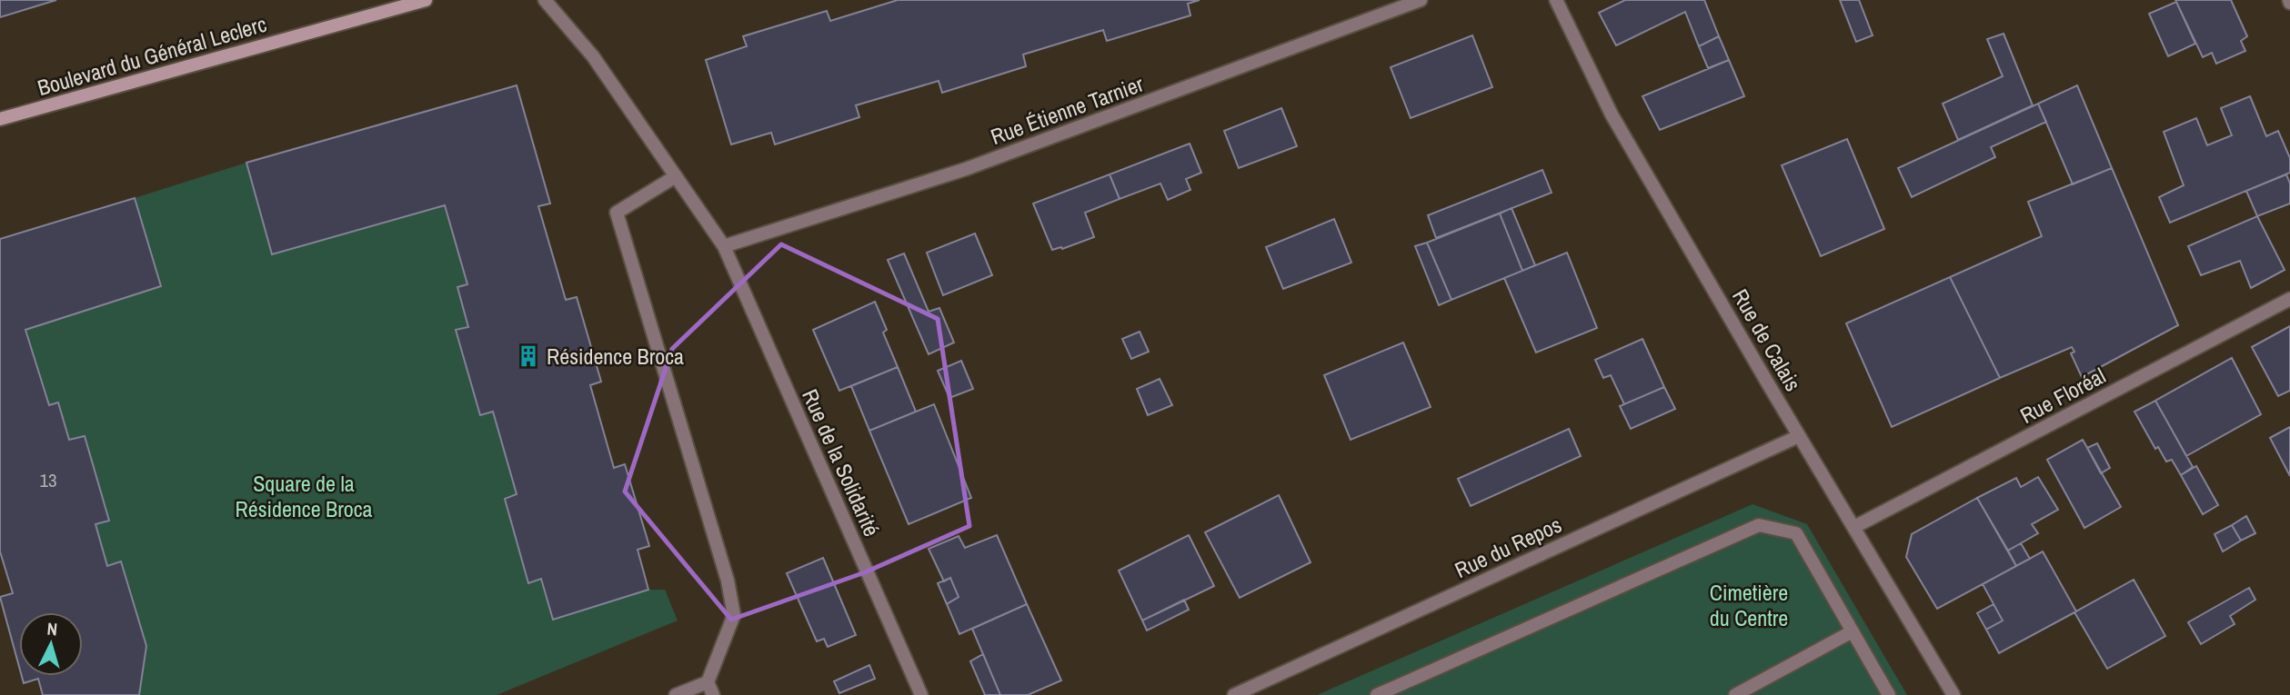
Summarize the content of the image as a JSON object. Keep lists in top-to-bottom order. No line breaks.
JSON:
{"streets":{"main road":["Boulevard du Général Leclerc"],"street":["Rue Étienne Tarnier","Rue de Calais","Rue Floréal","Rue de la Solidarité","Rue du Repos"]},"crossings":[["Rue Étienne Tarnier","Rue de la Solidarité"],["Rue de Calais","Rue Floréal"],["Rue de Calais","Rue du Repos"]],"parks":["Square de la Résidence Broca","Cimetière du Centre"],"places":{"building":["Résidence Broca"]},"house_numbers":["13"],"north":"top"}
